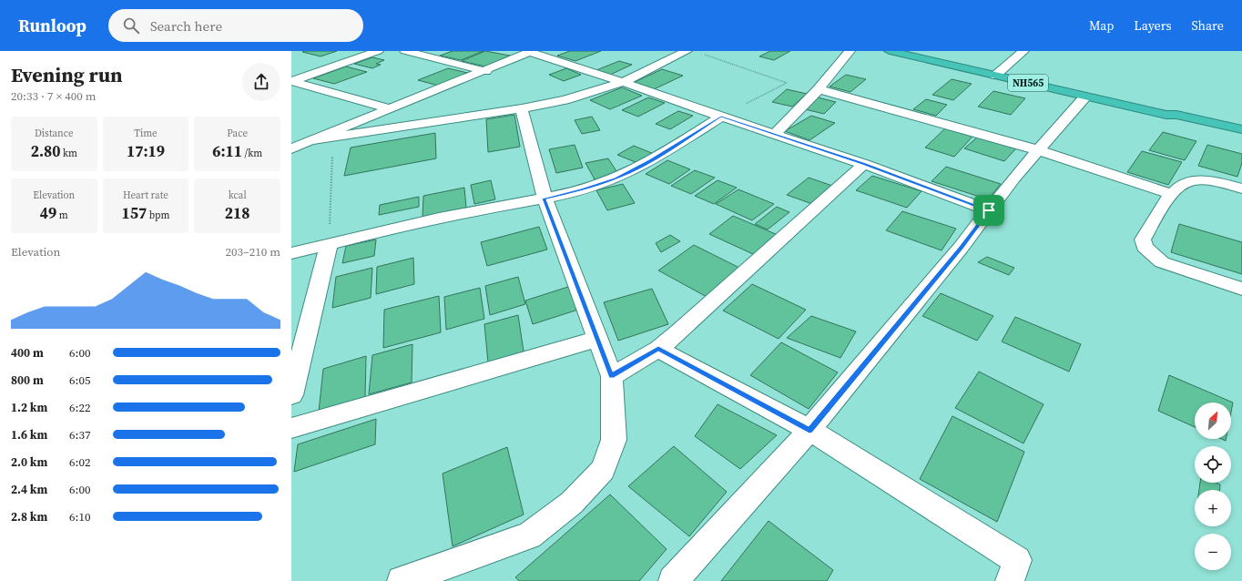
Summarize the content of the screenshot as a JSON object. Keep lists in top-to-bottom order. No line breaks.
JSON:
{"streets":{"highway":["NH565"]},"north":"top right","page":{"header":"Runloop","search":"Search here","nav":["Map","Layers","Share"],"heading":["Evening run","20:33 · 7 × 400 m"],"stats":[["Distance","2.80 km"],["Time","17:19"],["Pace","6:11 /km"],["Elevation","49 m"],["Heart rate","157 bpm"],["kcal","218"]],"chart":["Elevation","203–210 m"],"list":[{"name":"400 m","note":"6:00"},{"name":"800 m","note":"6:05"},{"name":"1.2 km","note":"6:22"},{"name":"1.6 km","note":"6:37"},{"name":"2.0 km","note":"6:02"},{"name":"2.4 km","note":"6:00"},{"name":"2.8 km","note":"6:10"}],"map_buttons":["+","−"]}}
